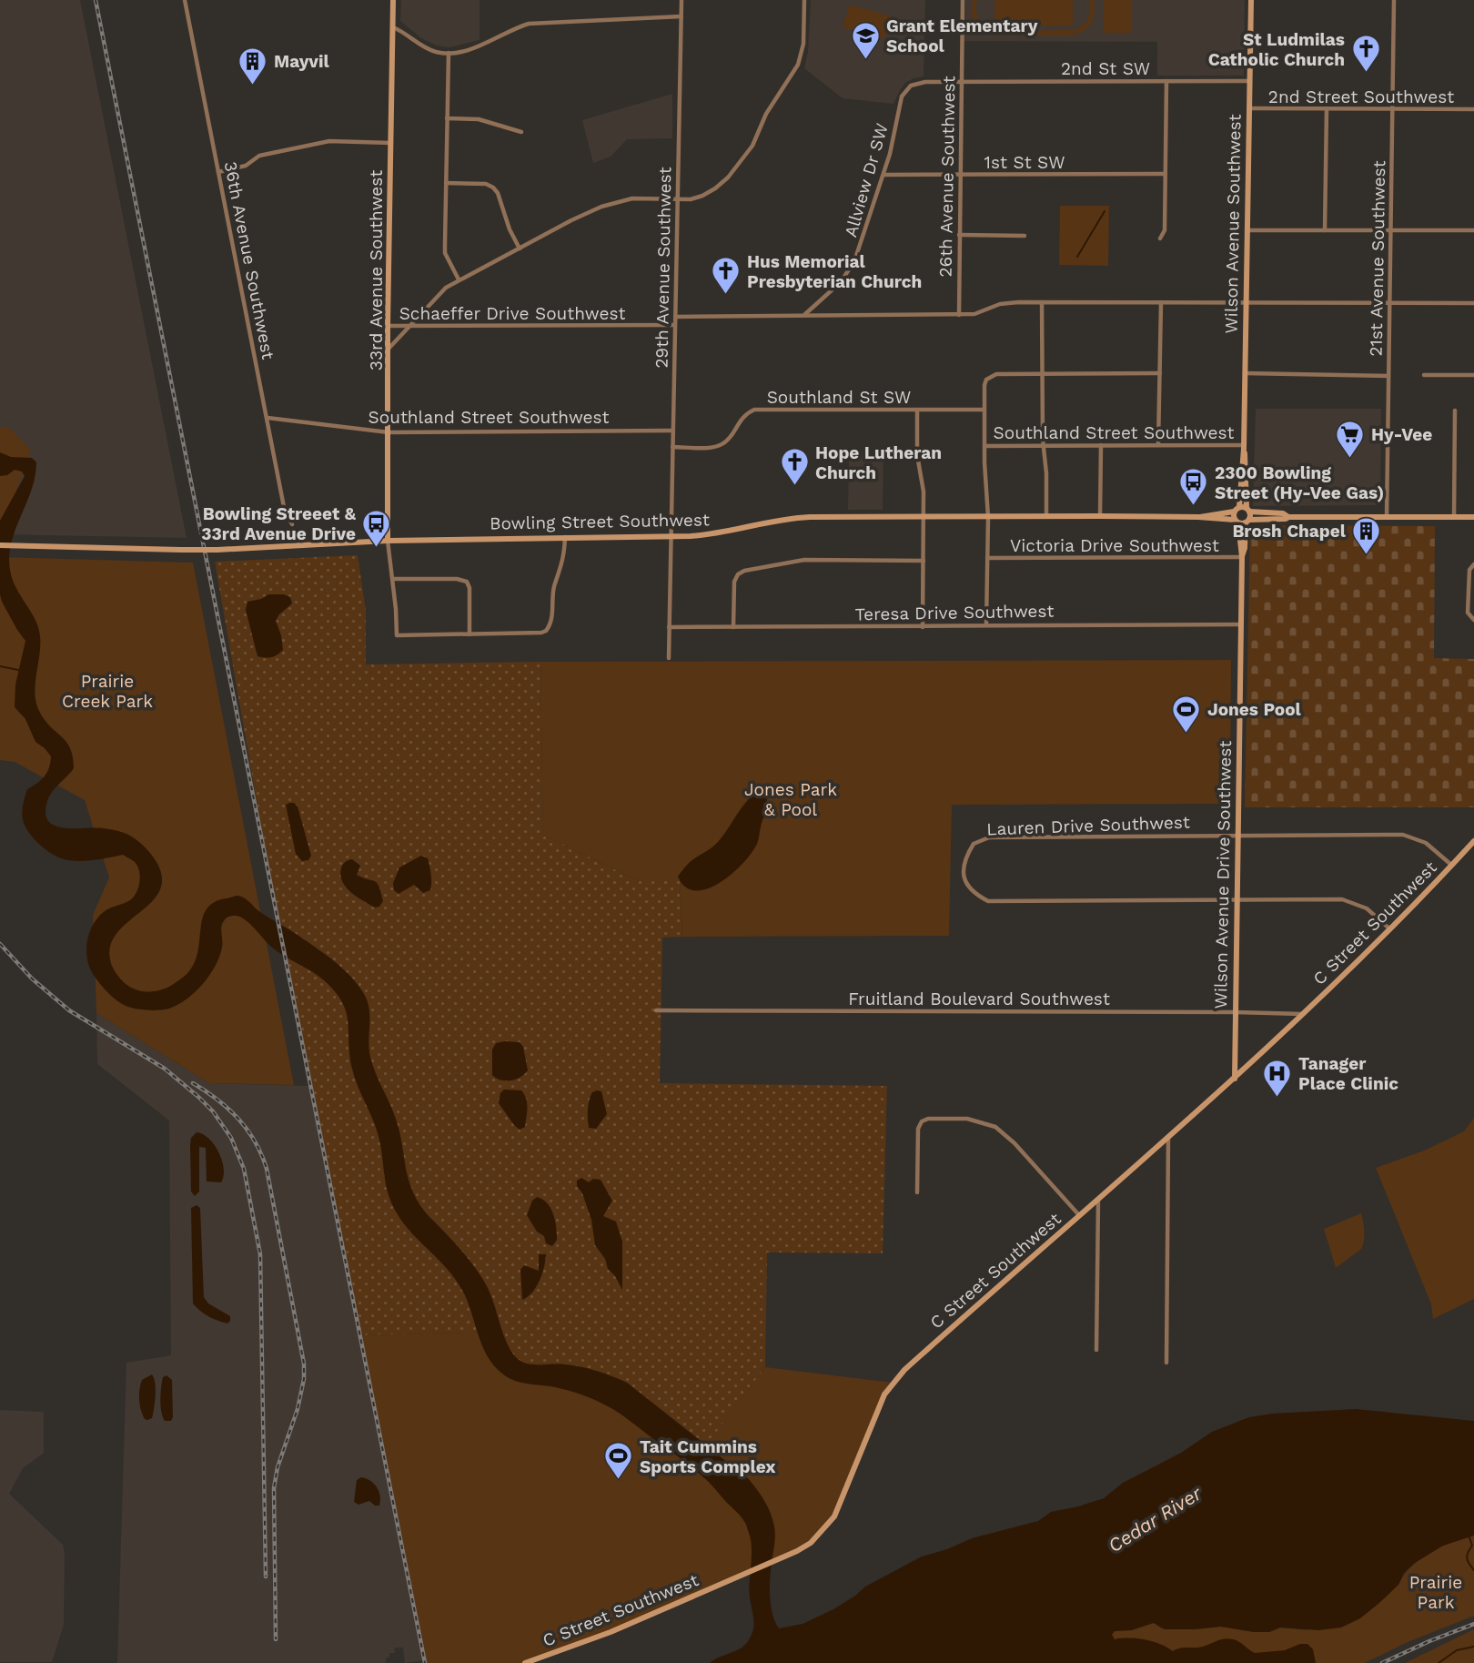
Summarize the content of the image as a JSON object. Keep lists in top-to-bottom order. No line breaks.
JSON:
{"streets":{"main road":["Wilson Avenue Southwest","33rd Avenue Southwest","Bowling Street Southwest","Wilson Avenue Drive Southwest","C Street Southwest"],"street":["2nd St SW","2nd Street Southwest","1st St SW","26th Avenue Southwest","Allview Dr SW","21st Avenue Southwest","36th Avenue Southwest","29th Avenue Southwest","Schaeffer Drive Southwest","Southland St SW","Southland Street Southwest","Victoria Drive Southwest","Teresa Drive Southwest","Lauren Drive Southwest","Fruitland Boulevard Southwest"]},"crossings":[["2nd St SW","26th Avenue Southwest"],["2nd St SW","Allview Dr SW"],["2nd St SW","Wilson Avenue Southwest"],["2nd Street Southwest","Wilson Avenue Southwest"],["2nd Street Southwest","21st Avenue Southwest"],["1st St SW","26th Avenue Southwest"],["1st St SW","Allview Dr SW"],["26th Avenue Southwest","Allview Dr SW"],["Wilson Avenue Southwest","Southland Street Southwest"],["Wilson Avenue Southwest","Bowling Street Southwest"],["Wilson Avenue Southwest","Wilson Avenue Drive Southwest"],["21st Avenue Southwest","Bowling Street Southwest"],["36th Avenue Southwest","Southland Street Southwest"],["29th Avenue Southwest","Schaeffer Drive Southwest"],["29th Avenue Southwest","Southland St SW"],["29th Avenue Southwest","Southland Street Southwest"],["29th Avenue Southwest","Bowling Street Southwest"],["29th Avenue Southwest","Teresa Drive Southwest"],["33rd Avenue Southwest","Schaeffer Drive Southwest"],["33rd Avenue Southwest","Southland Street Southwest"],["33rd Avenue Southwest","Bowling Street Southwest"],["Bowling Street Southwest","Wilson Avenue Drive Southwest"],["Victoria Drive Southwest","Wilson Avenue Drive Southwest"],["Teresa Drive Southwest","Wilson Avenue Drive Southwest"],["Lauren Drive Southwest","Wilson Avenue Drive Southwest"],["Lauren Drive Southwest","C Street Southwest"],["Wilson Avenue Drive Southwest","C Street Southwest"],["Wilson Avenue Drive Southwest","Fruitland Boulevard Southwest"],["C Street Southwest","Fruitland Boulevard Southwest"]],"water":["Cedar River"],"parks":["Prairie Creek Park","Jones Park & Pool","Prairie Park"],"places":{"school or university":["Grant Elementary School"],"church":["St Ludmilas Catholic Church","Hus Memorial Presbyterian Church","Hope Lutheran Church"],"building":["Mayvil","Brosh Chapel"],"supermarket":["Hy-Vee"],"bus stop":["2300 Bowling Street (Hy-Vee Gas)","Bowling Streeet & 33rd Avenue Drive"],"sports":["Jones Pool","Tait Cummins Sports Complex"],"hospital":["Tanager Place Clinic"]}}
